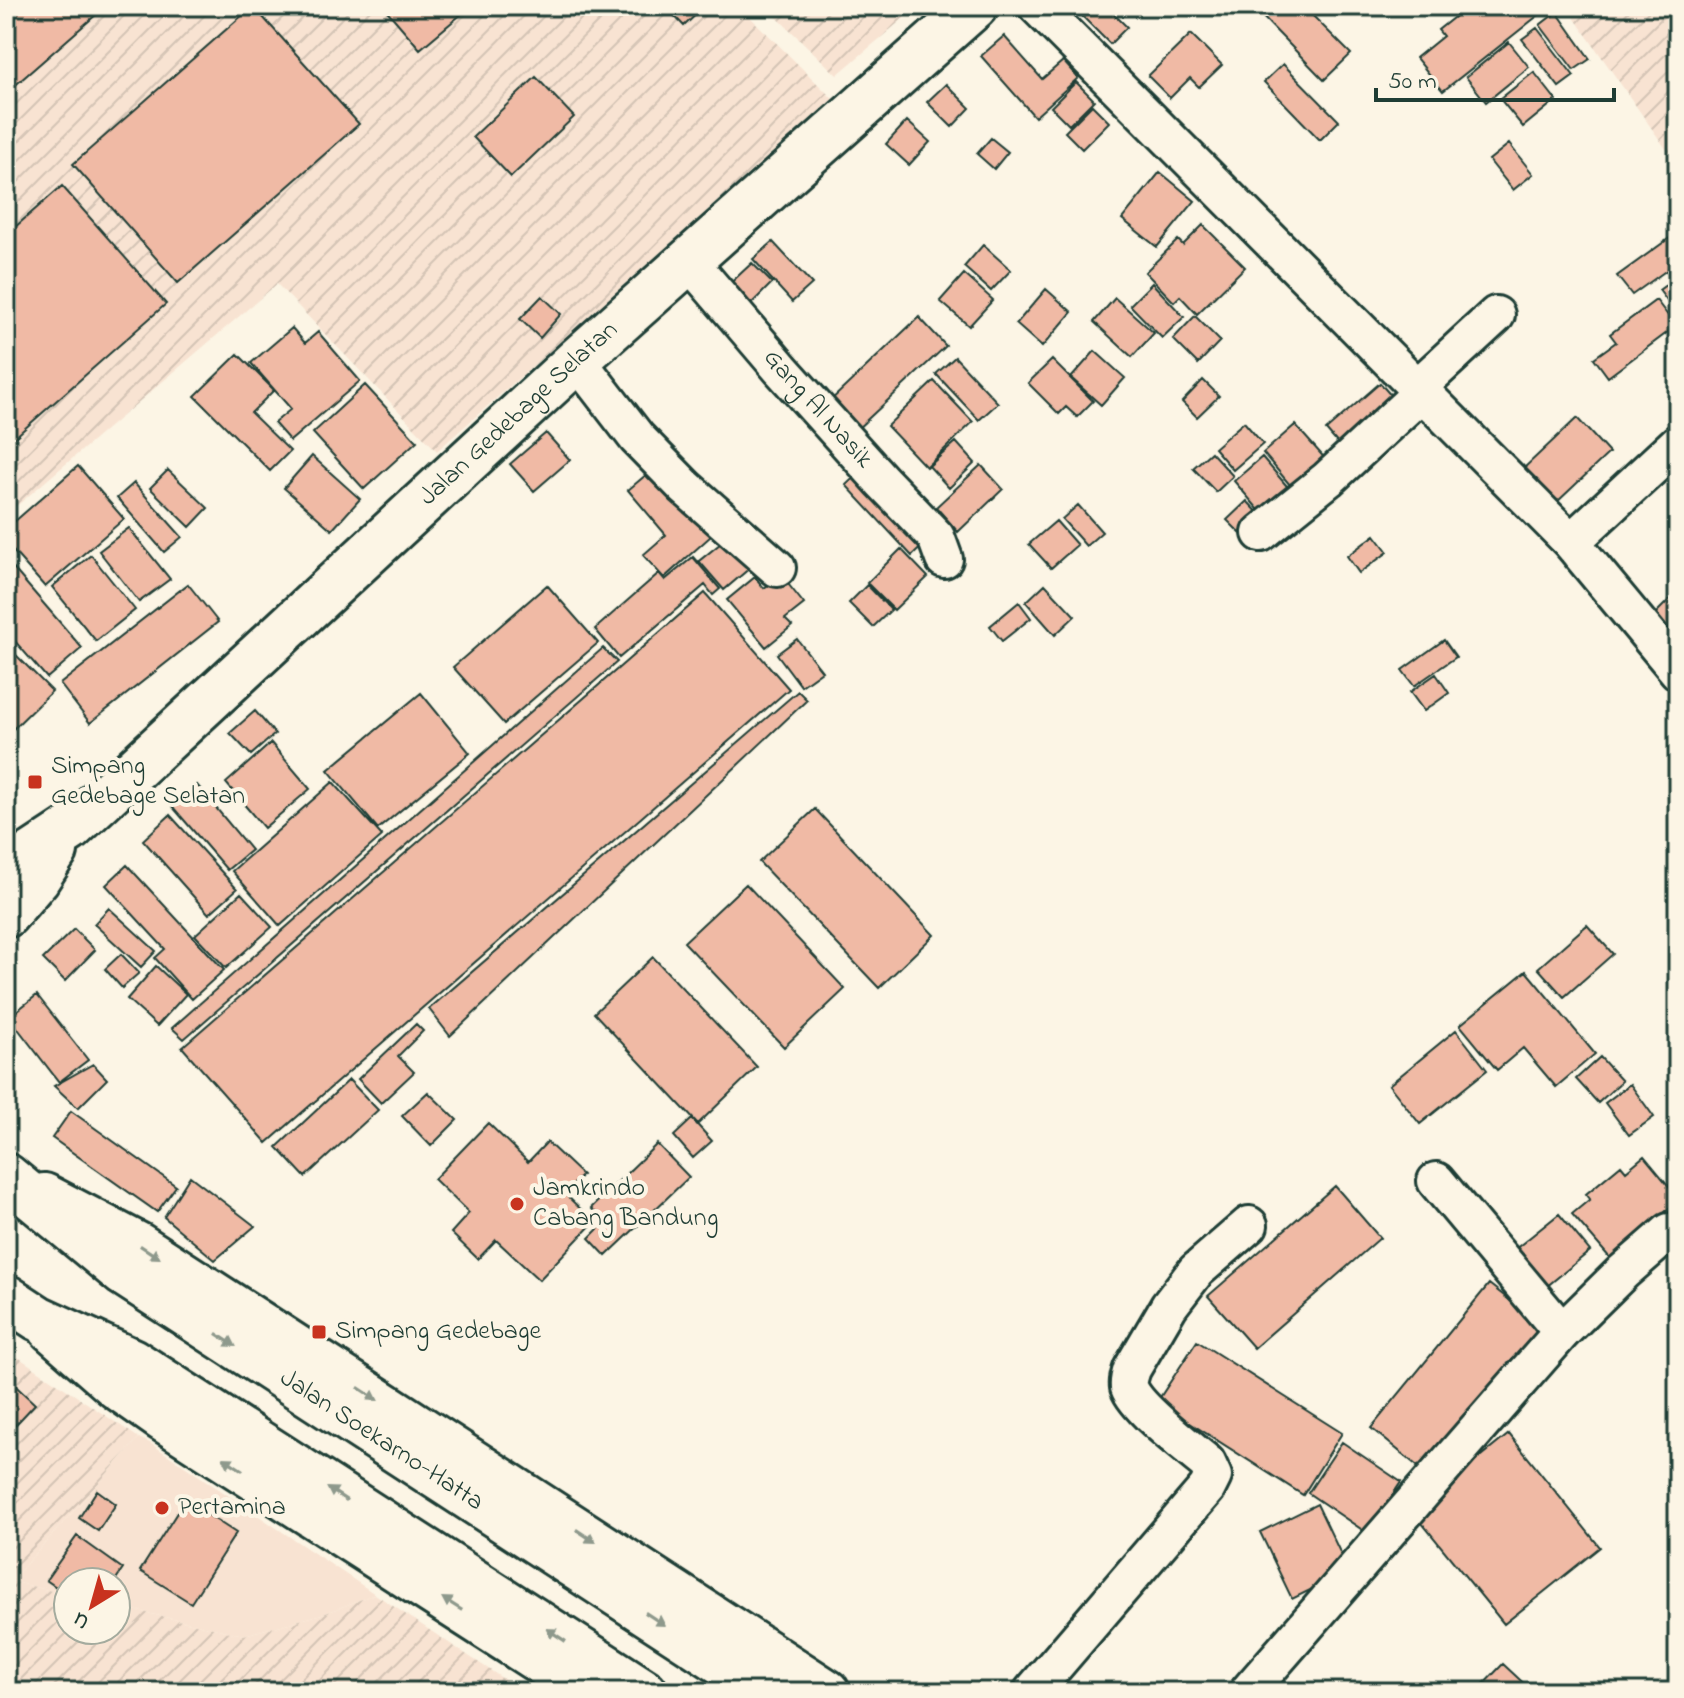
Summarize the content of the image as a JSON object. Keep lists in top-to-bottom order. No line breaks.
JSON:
{"streets":{"main road":["Jalan Gedebage Selatan","Jalan Soekarno-Hatta"],"street":["Gang Al Nasik"]},"crossings":[["Gang Al Nasik","Jalan Gedebage Selatan"]],"places":{"transit":["Simpang Gedebage Selatan","Simpang Gedebage"],"other":["Jamkrindo Cabang Bandung","Pertamina"]},"scale_bar":"50 m","north":"bottom left"}
